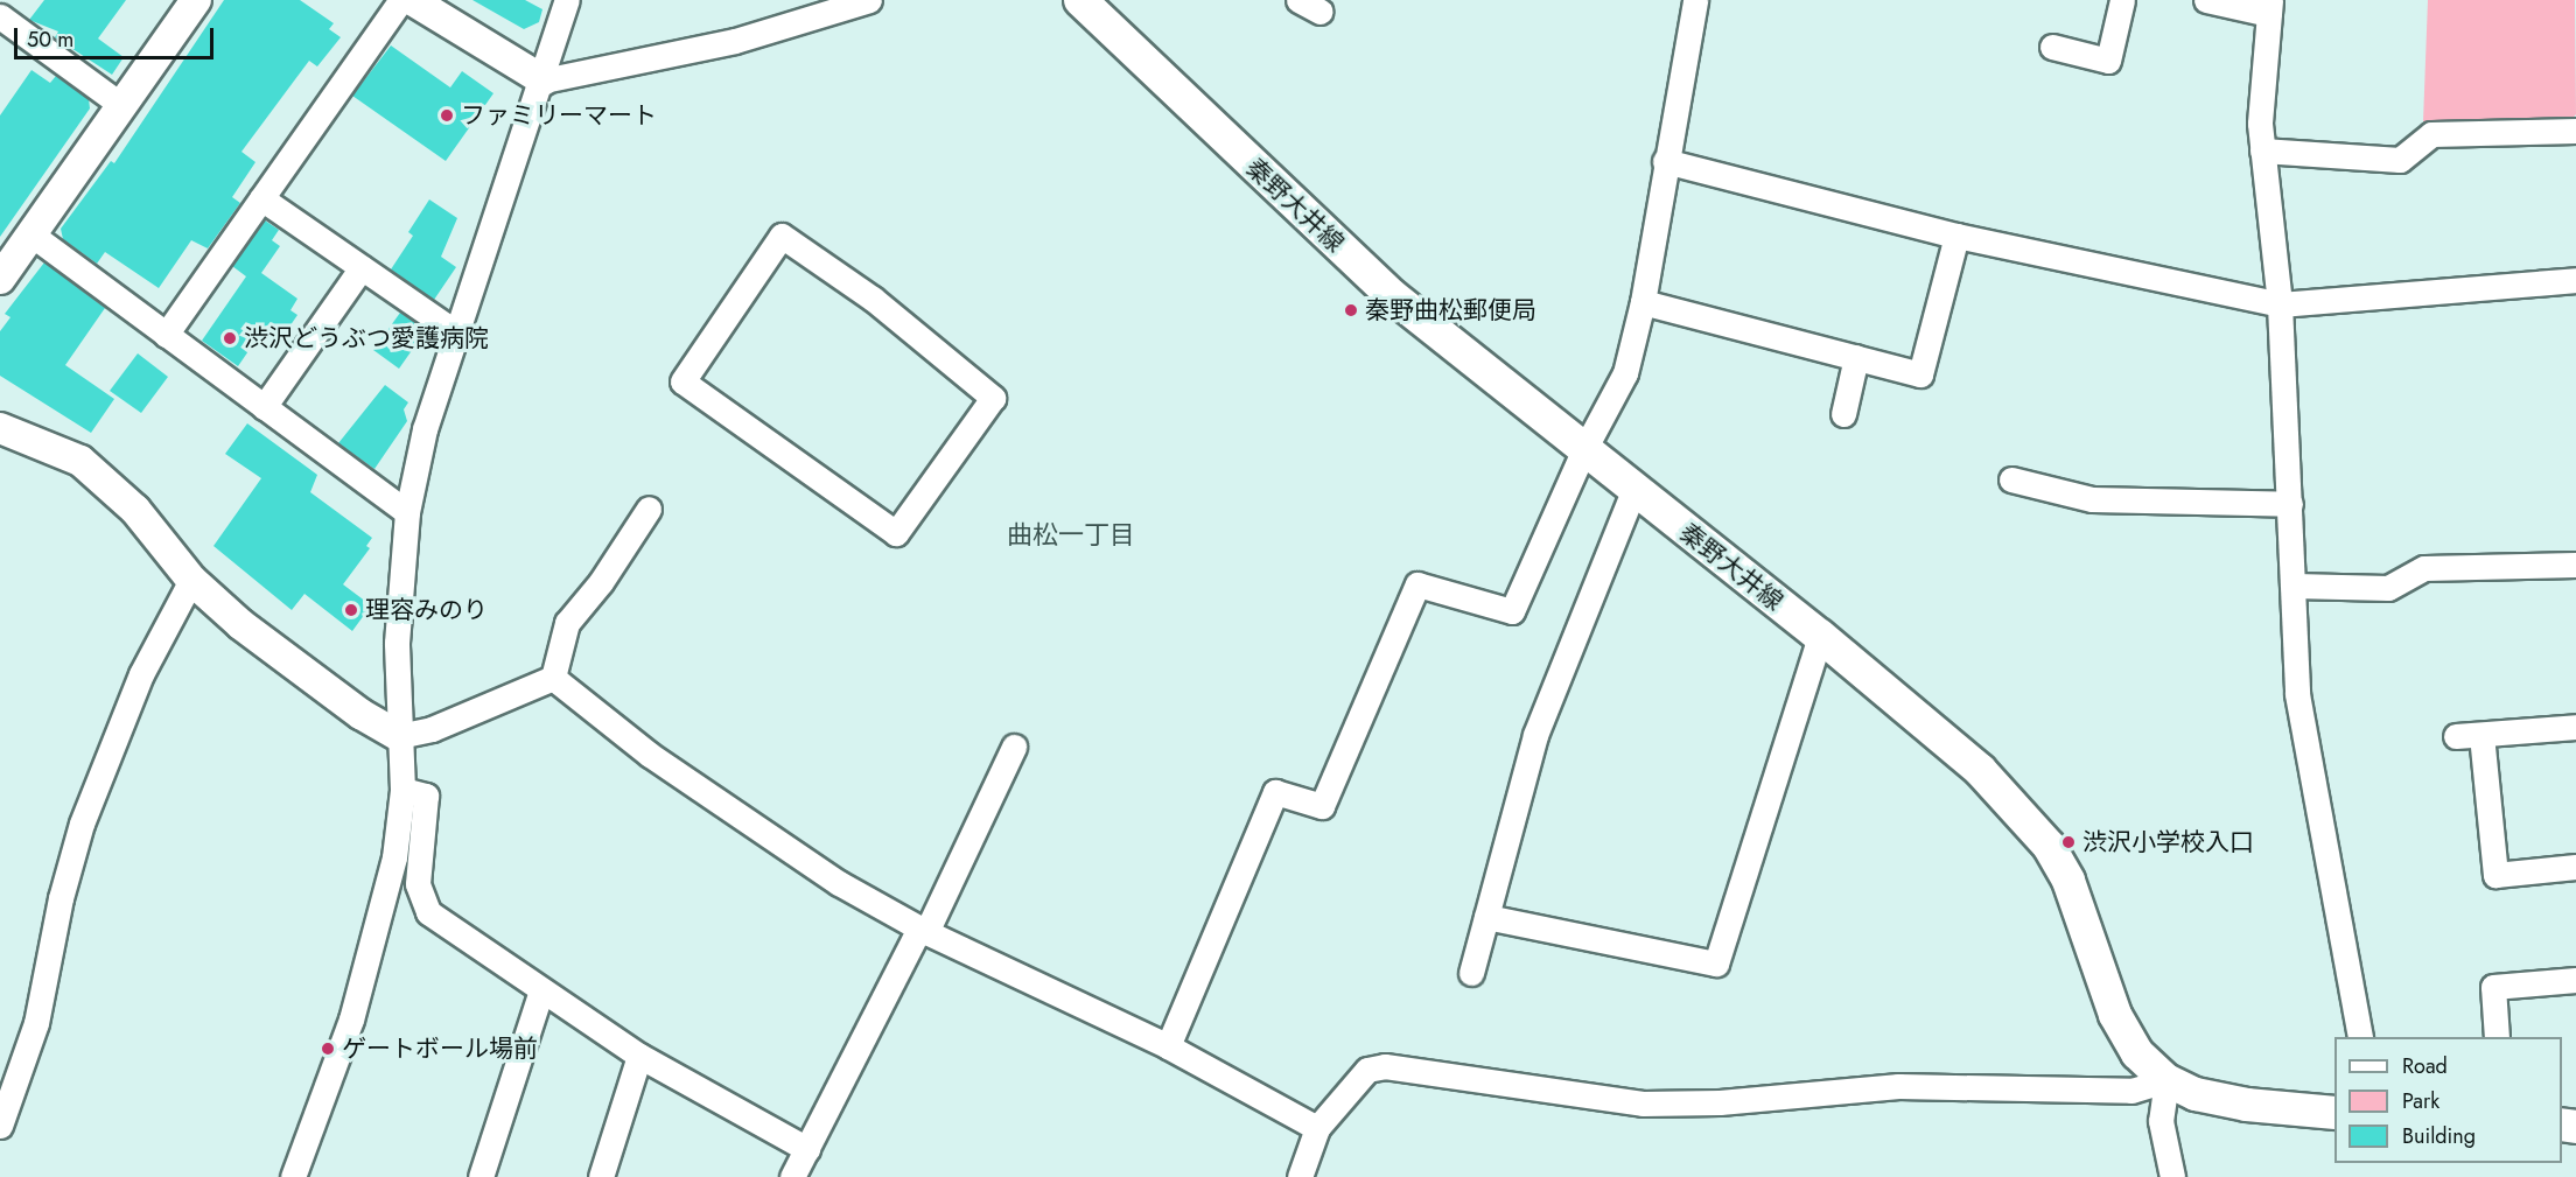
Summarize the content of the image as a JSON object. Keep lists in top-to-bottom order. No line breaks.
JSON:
{"streets":{"main road":["秦野大井線"]},"districts":["曲松一丁目"],"places":["ファミリーマート","秦野曲松郵便局","渋沢どうぶつ愛護病院","理容みのり","渋沢小学校入口","ゲートボール場前"],"legend":["Road","Park","Building"],"scale_bar":"50 m"}
